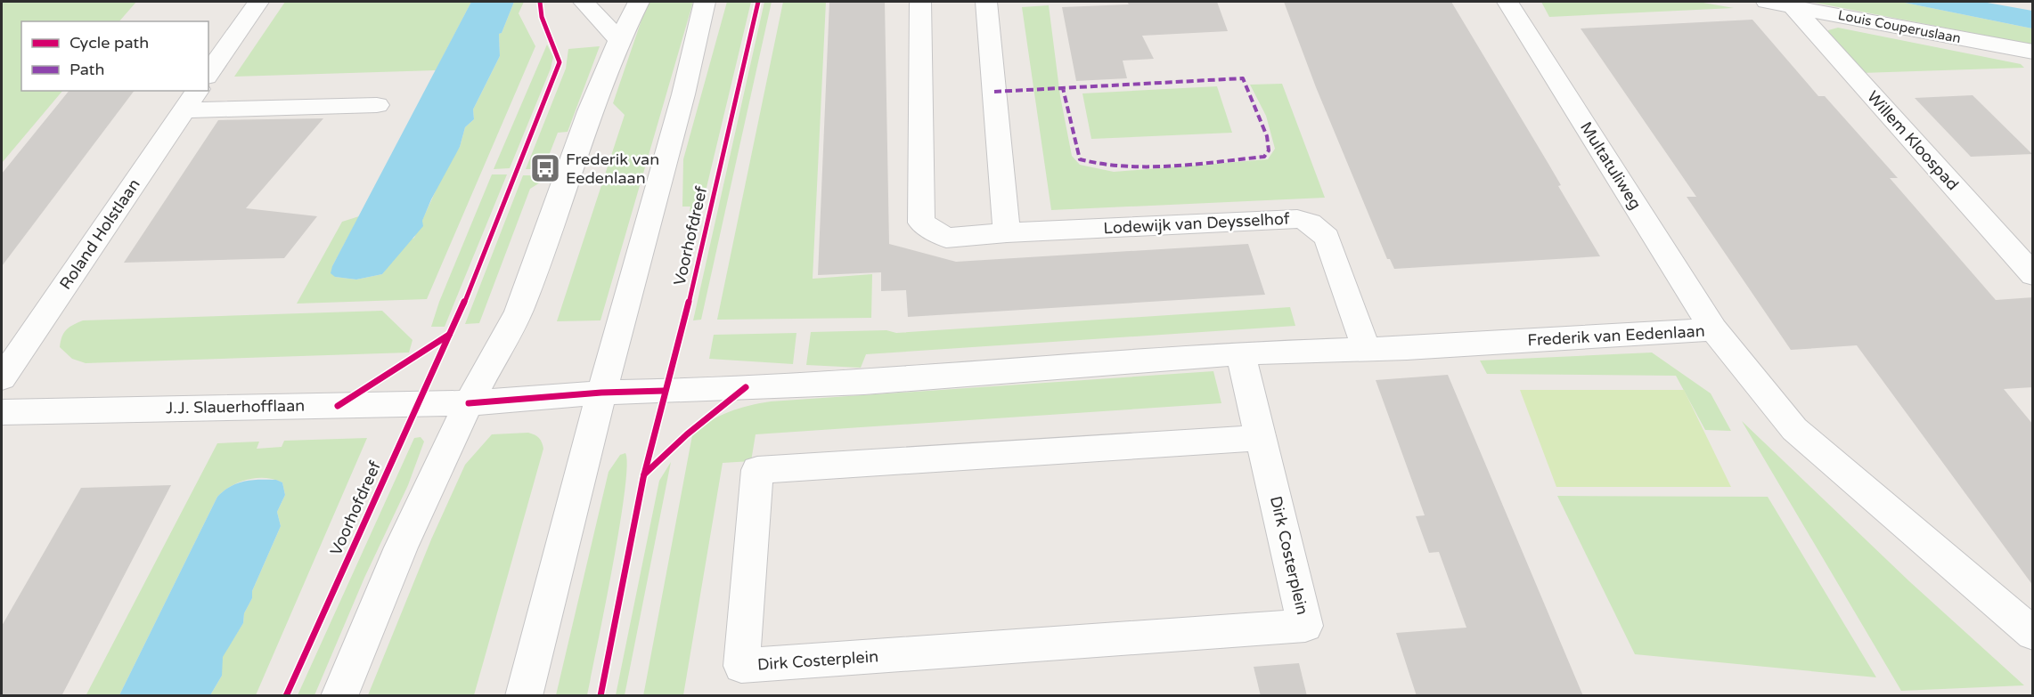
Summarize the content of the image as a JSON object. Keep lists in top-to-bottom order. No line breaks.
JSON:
{"streets":{"street":["Louis Couperuslaan","Willem Kloospad","Multatuliweg","Lodewijk van Deysselhof","Roland Holstlaan","Frederik van Eedenlaan","J.J. Slauerhofflaan","Dirk Costerplein"],"cycle path":["Voorhofdreef"]},"crossings":[["Louis Couperuslaan","Willem Kloospad"],["Multatuliweg","Frederik van Eedenlaan"],["Lodewijk van Deysselhof","Frederik van Eedenlaan"]],"places":{"bus stop":["Frederik van Eedenlaan"]},"legend":["Cycle path","Path"]}
